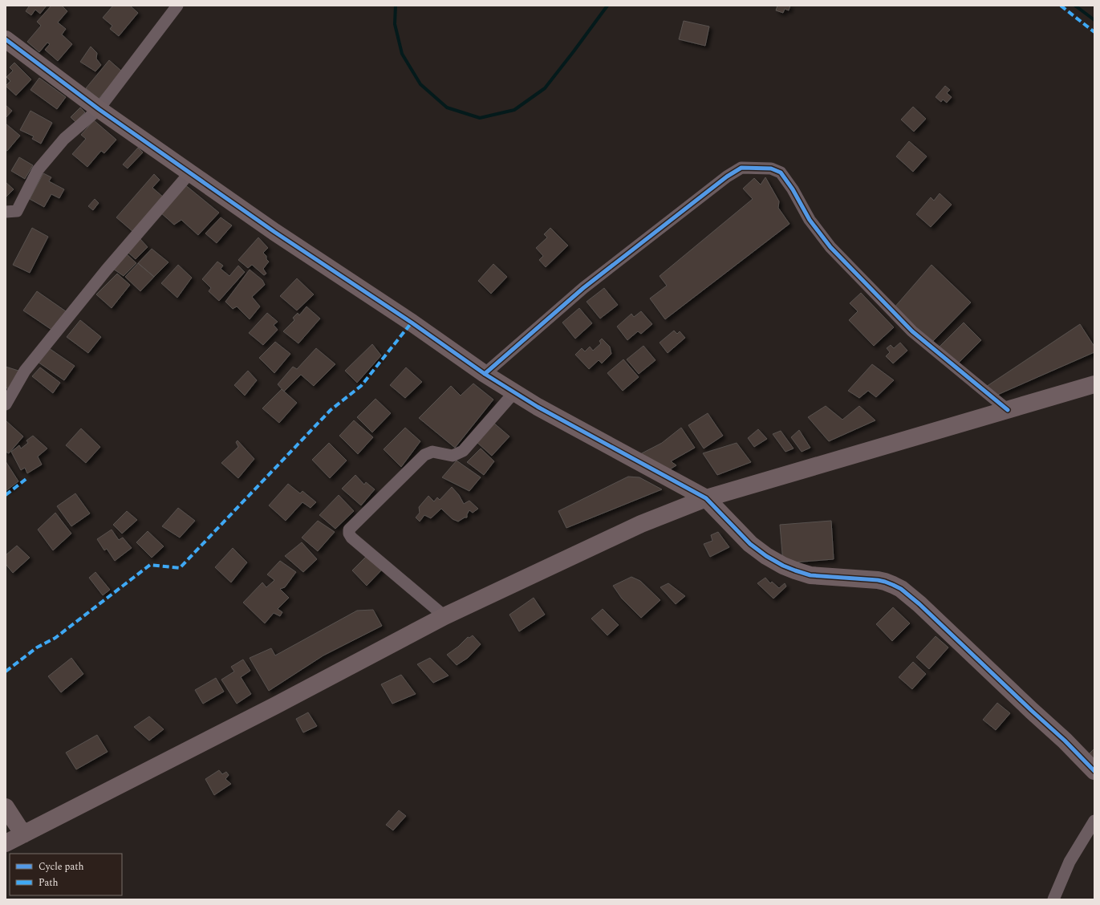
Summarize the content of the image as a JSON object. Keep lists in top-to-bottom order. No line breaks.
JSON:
{"legend":["Cycle path","Path"]}
